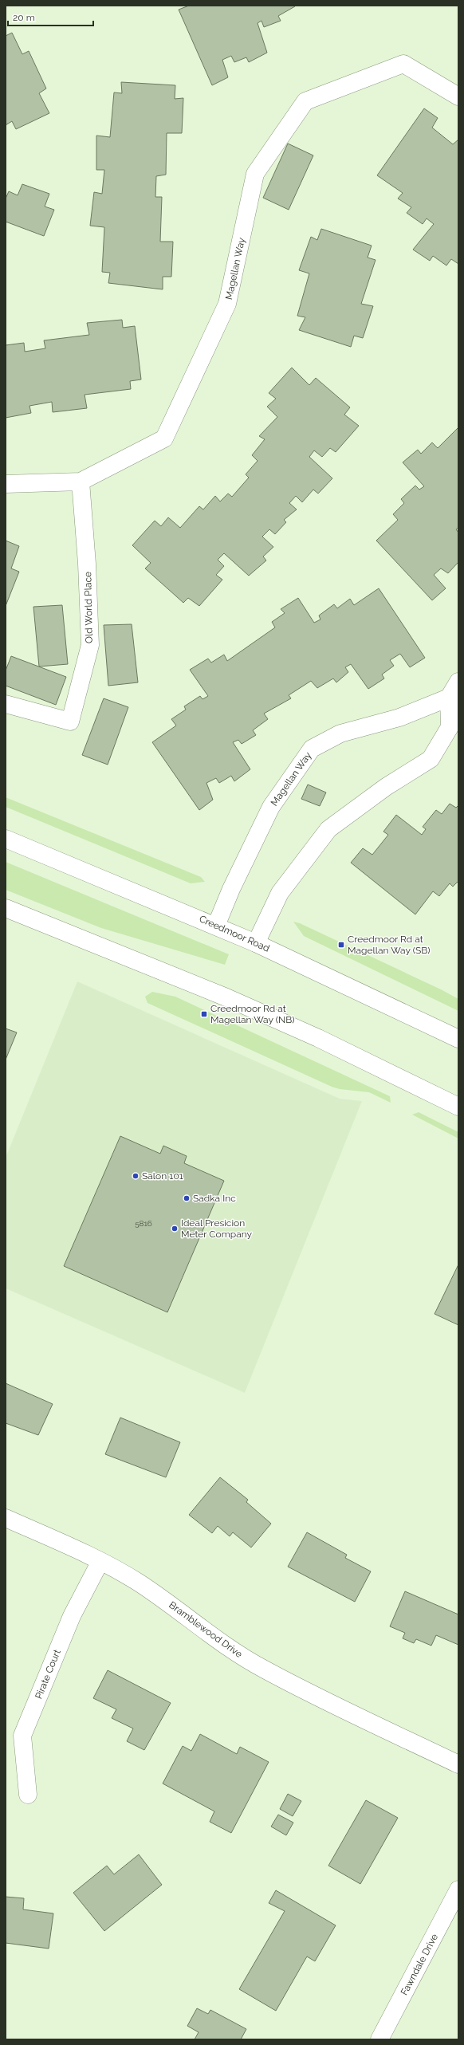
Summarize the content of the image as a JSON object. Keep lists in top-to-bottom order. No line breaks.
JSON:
{"streets":{"street":["Magellan Way","Old World Place","Creedmoor Road","Bramblewood Drive","Pirate Court","Fawndale Drive"]},"crossings":[["Magellan Way","Old World Place"],["Magellan Way","Creedmoor Road"],["Bramblewood Drive","Pirate Court"]],"places":{"transit":["Creedmoor Rd at Magellan Way (SB)","Creedmoor Rd at Magellan Way (NB)"],"other":["Salon 101","Sadka Inc","Ideal Presicion Meter Company"]},"house_numbers":["5816"],"scale_bar":"20 m"}
